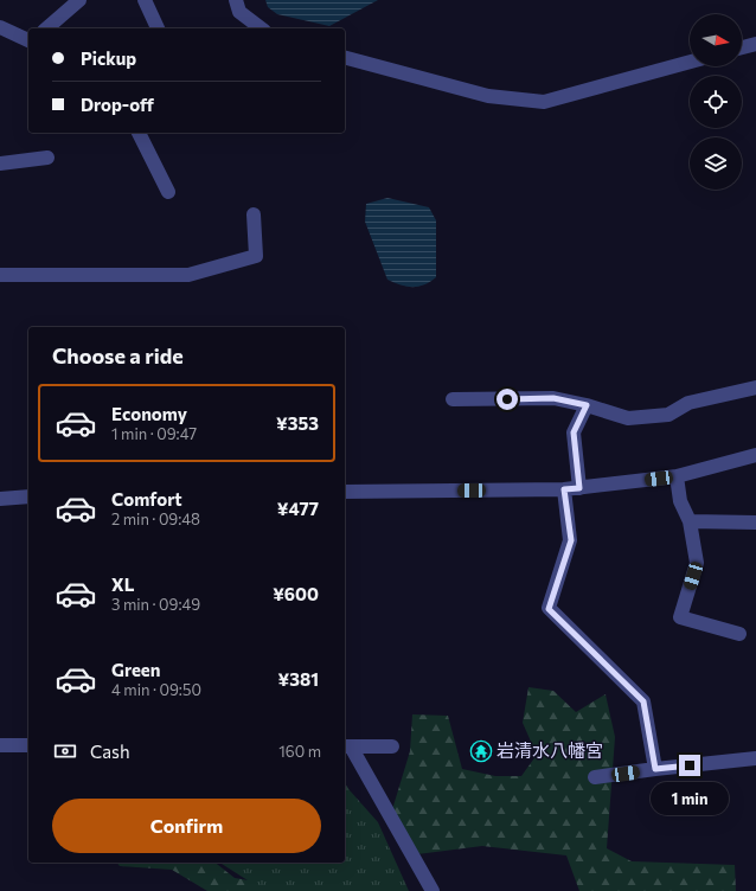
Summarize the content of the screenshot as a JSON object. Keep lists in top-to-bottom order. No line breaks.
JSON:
{"places":{"temple":["岩清水八幡宮"]},"north":"right","page":{"banner":["Pickup","Drop-off"],"heading":"Choose a ride","list":[{"name":"Economy","note":"1 min · 09:47","value":"¥353"},{"name":"Comfort","note":"2 min · 09:48","value":"¥477"},{"name":"XL","note":"3 min · 09:49","value":"¥600"},{"name":"Green","note":"4 min · 09:50","value":"¥381"}],"pay":["Cash","160 m"],"bubble":"1 min","buttons":"Confirm"}}
